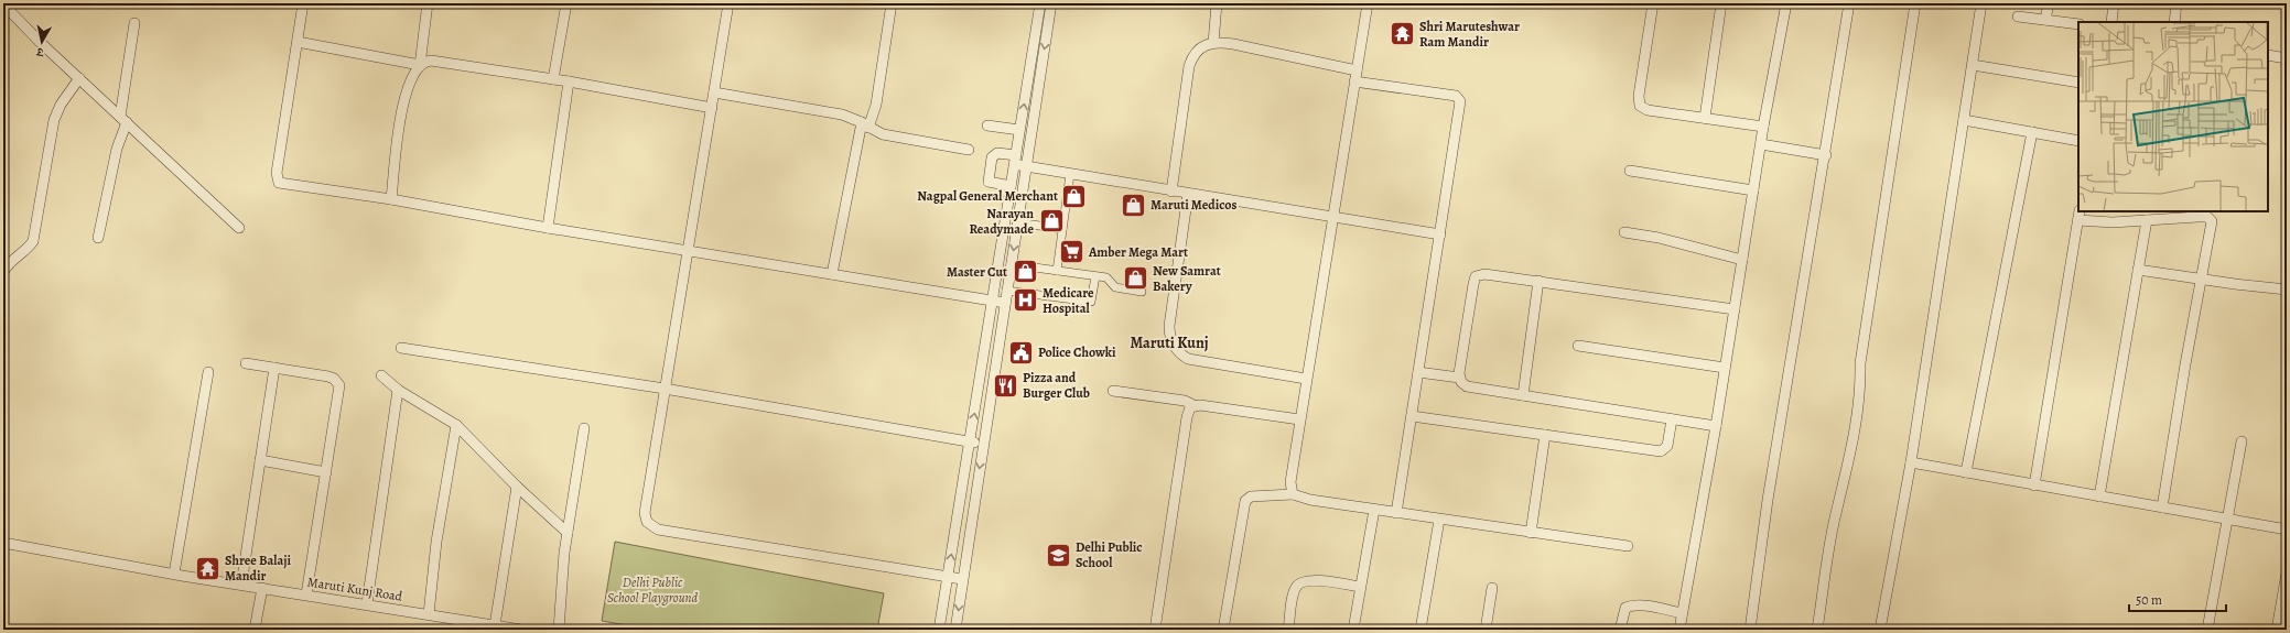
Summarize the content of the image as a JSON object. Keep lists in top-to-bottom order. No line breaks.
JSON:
{"streets":{"street":["Maruti Kunj Road"]},"districts":["Maruti Kunj"],"parks":["Delhi Public School Playground"],"places":{"temple":["Shri Maruteshwar Ram Mandir","Shree Balaji Mandir"],"shop":["Nagpal General Merchant","Maruti Medicos","Narayan Readymade","Master Cut","New Samrat Bakery"],"supermarket":["Amber Mega Mart"],"hospital":["Medicare Hospital"],"public building":["Police Chowki"],"restaurant":["Pizza and Burger Club"],"school or university":["Delhi Public School"]},"scale_bar":"50 m","north":"bottom"}
